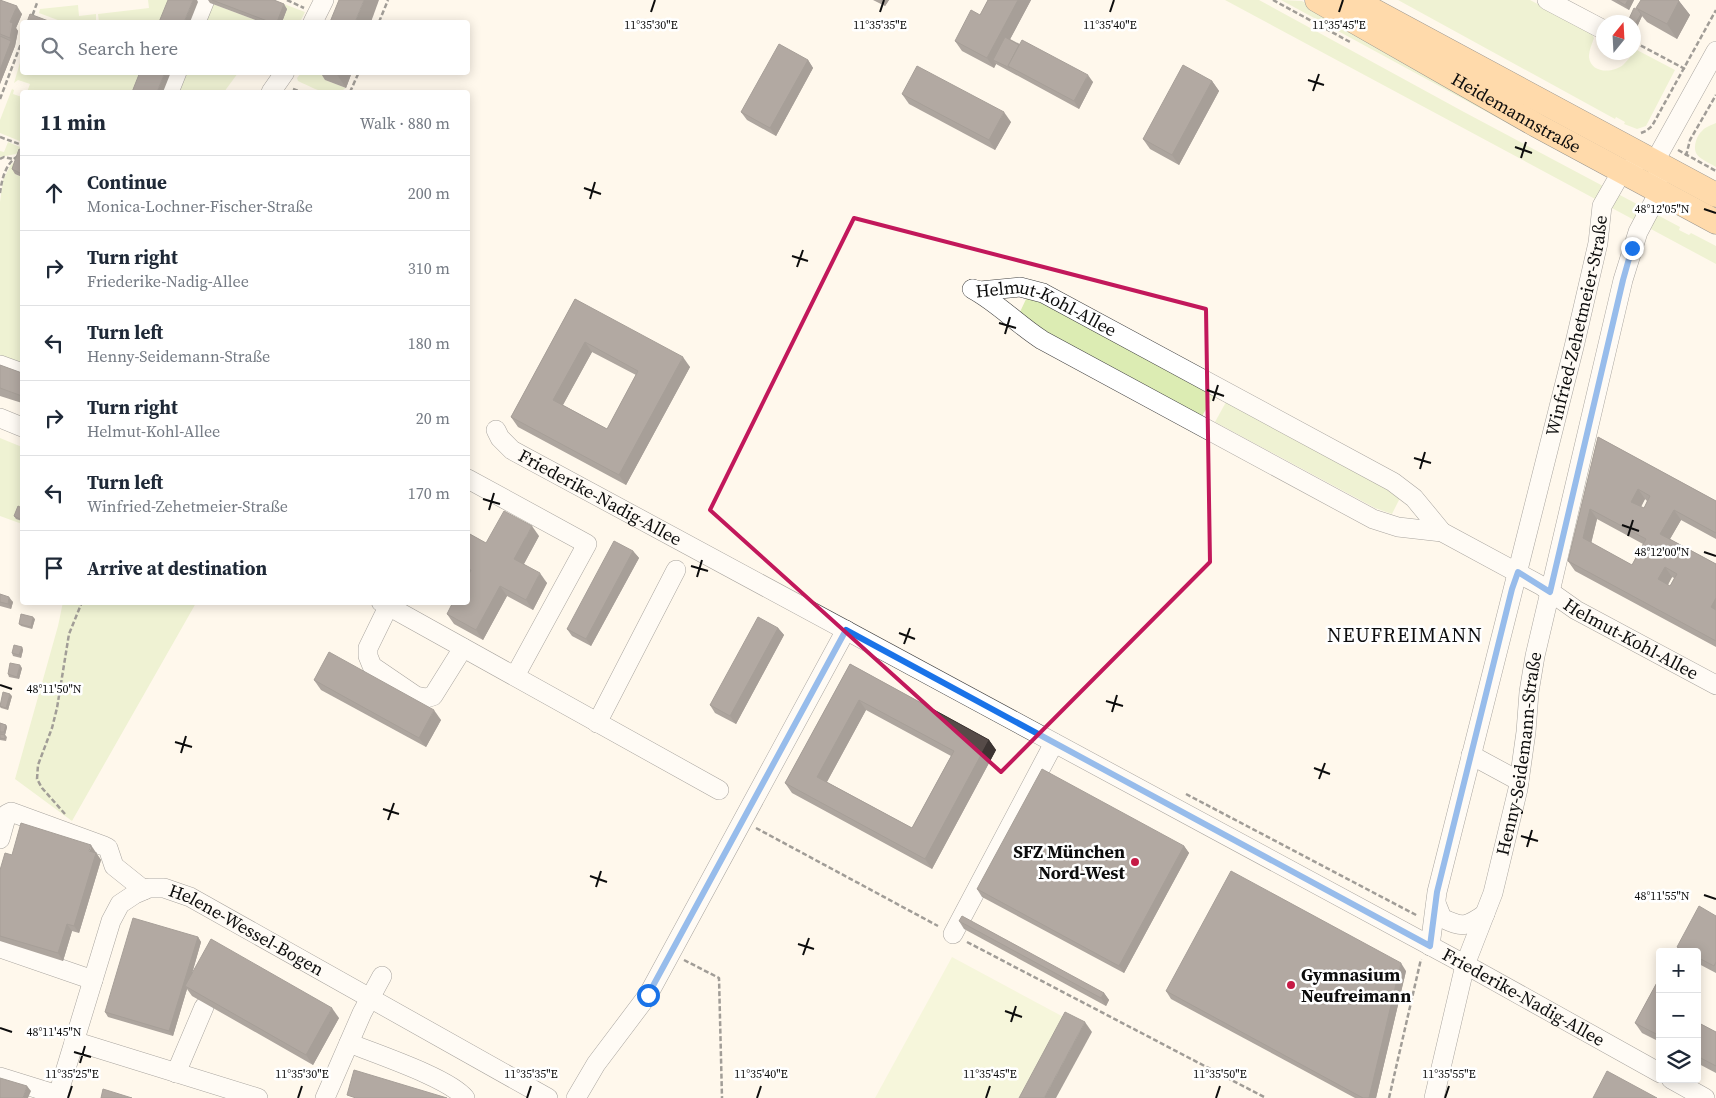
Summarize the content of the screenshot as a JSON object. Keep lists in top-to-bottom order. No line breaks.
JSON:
{"streets":{"main road":["Heidemannstraße"],"street":["Helmut-Kohl-Allee","Winfried-Zehetmeier-Straße","Friederike-Nadig-Allee","Henny-Seidemann-Straße","Helene-Wessel-Bogen"]},"crossings":[["Heidemannstraße","Winfried-Zehetmeier-Straße"],["Helmut-Kohl-Allee","Winfried-Zehetmeier-Straße"],["Helmut-Kohl-Allee","Henny-Seidemann-Straße"],["Winfried-Zehetmeier-Straße","Henny-Seidemann-Straße"],["Friederike-Nadig-Allee","Henny-Seidemann-Straße"]],"districts":["NEUFREIMANN"],"places":["SFZ München Nord-West","Gymnasium Neufreimann"],"north":"top","page":{"search":"Search here","heading":["11 min","Walk · 880 m"],"list":[["Continue","Monica-Lochner-Fischer-Straße","200 m"],["Turn right","Friederike-Nadig-Allee","310 m"],["Turn left","Henny-Seidemann-Straße","180 m"],["Turn right","Helmut-Kohl-Allee","20 m"],["Turn left","Winfried-Zehetmeier-Straße","170 m"],"Arrive at destination"],"map_buttons":["+","−"]},"coordinates":["11°35'30\"E","11°35'35\"E","11°35'40\"E","11°35'45\"E","48°12'05\"N","48°12'00\"N","48°11'50\"N","48°11'55\"N","48°11'45\"N","11°35'25\"E","11°35'50\"E","11°35'55\"E"]}
